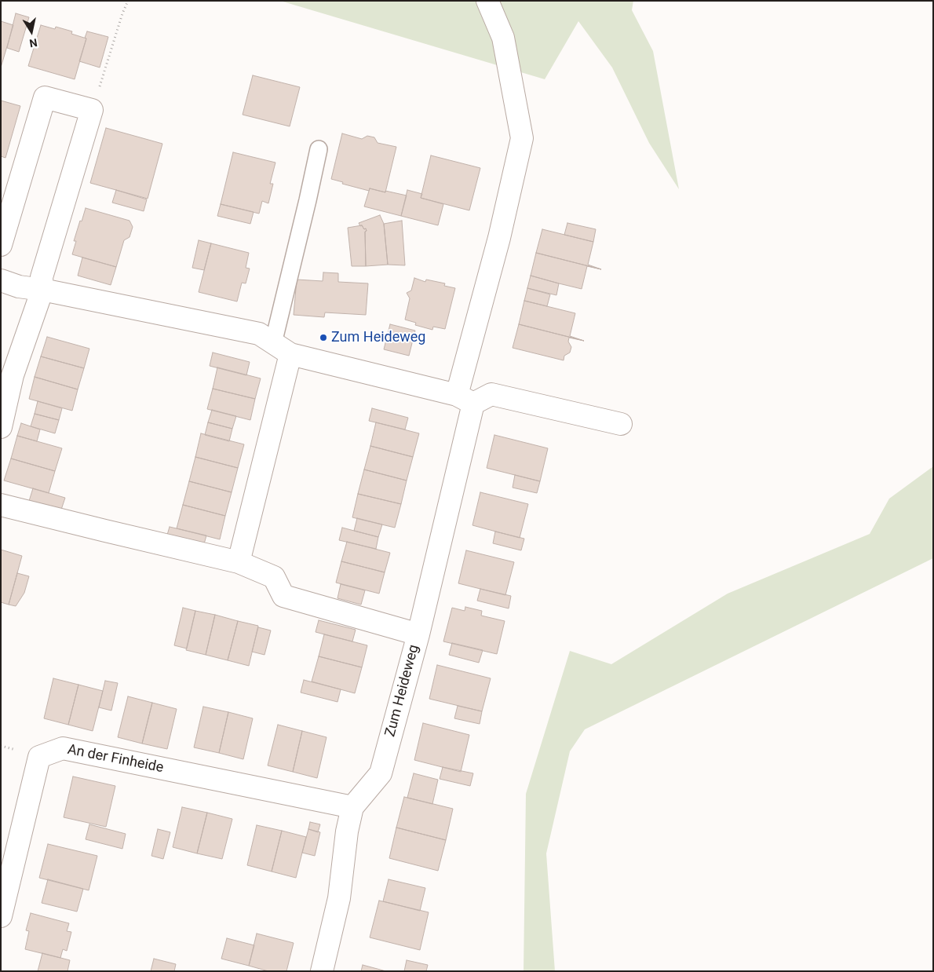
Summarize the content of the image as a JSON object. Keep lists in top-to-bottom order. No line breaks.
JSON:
{"streets":{"street":["Zum Heideweg","An der Finheide"]},"crossings":[["Zum Heideweg","An der Finheide"]],"places":["Zum Heideweg"],"north":"bottom"}
